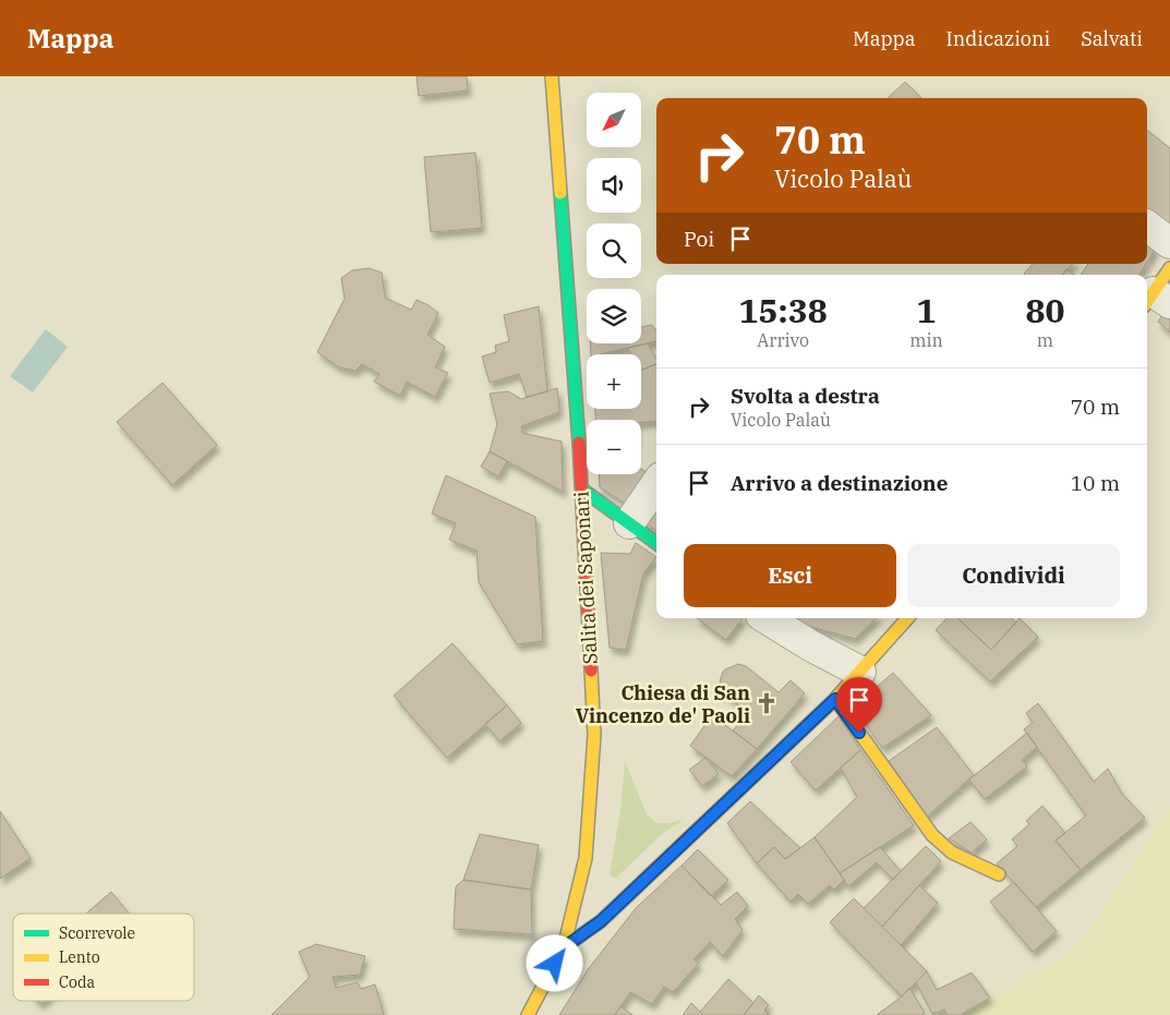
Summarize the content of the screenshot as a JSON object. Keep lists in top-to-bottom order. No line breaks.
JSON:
{"streets":{"street":["Salita dei Saponari"]},"places":{"church":["Chiesa di San Vincenzo de' Paoli"]},"legend":["Scorrevole","Lento","Coda"],"north":"bottom left","page":{"header":"Mappa","nav":["Mappa","Indicazioni","Salvati"],"map_buttons":["+","−"],"turn":["70 m","Vicolo Palaù"],"then":"Poi","eta":["15:38","Arrivo","1","min","80","m"],"list":[{"name":"Svolta a destra","note":"Vicolo Palaù","value":"70 m"},{"name":"Arrivo a destinazione","value":"10 m"}],"buttons":["Esci","Condividi"]}}
